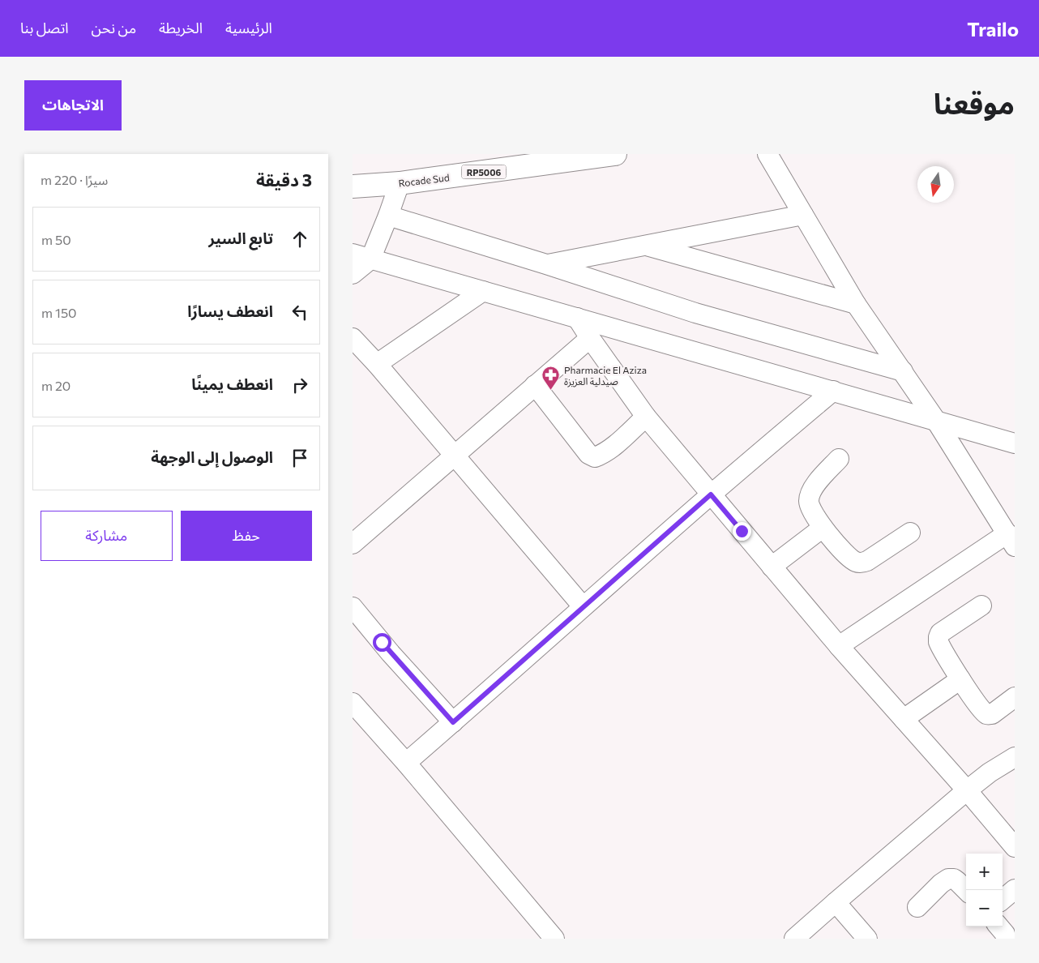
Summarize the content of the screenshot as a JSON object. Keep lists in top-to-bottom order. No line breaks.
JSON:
{"streets":{"main road":["RP5006","Rocade Sud"]},"places":{"pharmacy":["Pharmacie El Aziza صيدلية العزيزة"]},"north":"bottom","page":{"header":"Trailo","nav":["الرئيسية","الخريطة","من نحن","اتصل بنا"],"title":"موقعنا","buttons":["الاتجاهات",["حفظ","مشاركة"]],"heading":["3 دقيقة","سيرًا · 220 m"],"list":[["تابع السير","50 m"],["انعطف يسارًا","150 m"],["انعطف يمينًا","20 m"],"الوصول إلى الوجهة"],"map_buttons":["+","−"]}}
